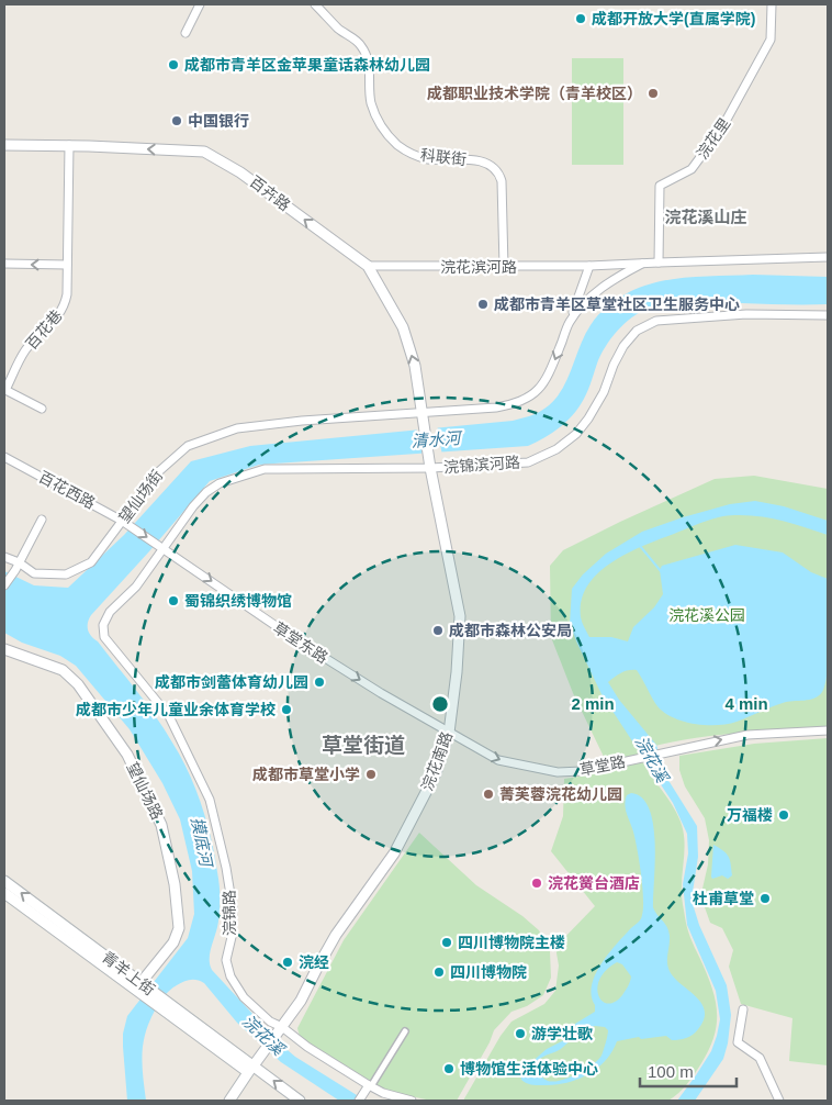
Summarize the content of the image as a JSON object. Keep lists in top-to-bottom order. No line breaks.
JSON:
{"streets":{"street":["浣花里","科联街","百卉路","浣花滨河路","百花巷","浣锦滨河路","百花西路","望仙场街","草堂东路","浣花南路","草堂路","望仙场路","浣锦路","青羊上街"]},"crossings":[["浣花里","浣花滨河路"],["科联街","浣花滨河路"],["百卉路","浣花滨河路"],["百卉路","百花巷"],["百卉路","望仙场街"],["百卉路","浣花南路"],["浣花滨河路","望仙场街"],["浣花滨河路","浣花南路"],["浣锦滨河路","百花西路"],["浣锦滨河路","草堂东路"],["浣锦滨河路","浣花南路"],["浣锦滨河路","浣锦路"],["百花西路","望仙场街"],["百花西路","草堂东路"],["百花西路","浣锦路"],["望仙场街","浣花南路"],["草堂东路","浣花南路"],["草堂东路","草堂路"],["草堂东路","浣锦路"],["浣花南路","草堂路"],["浣花南路","浣锦路"],["浣花南路","青羊上街"],["望仙场路","青羊上街"]],"one_way":["百卉路","草堂东路","草堂路"],"districts":["浣花溪山庄","草堂街道"],"water":["清水河","浣花溪","摸底河"],"parks":["浣花溪公园"],"places":["成都开放大学(直属学院)","成都市青羊区金苹果童话森林幼儿园","成都职业技术学院（青羊校区）","中国银行","成都市青羊区草堂社区卫生服务中心","蜀锦织绣博物馆","成都市森林公安局","成都市剑蕾体育幼儿园","成都市少年儿童业余体育学校","成都市草堂小学","菁芙蓉浣花幼儿园","万福楼","浣花黉台酒店","杜甫草堂","四川博物院主楼","浣经","四川博物院","游学壮歌","博物馆生活体验中心"],"scale_bar":"100 m","rings":["2 min","4 min"]}
